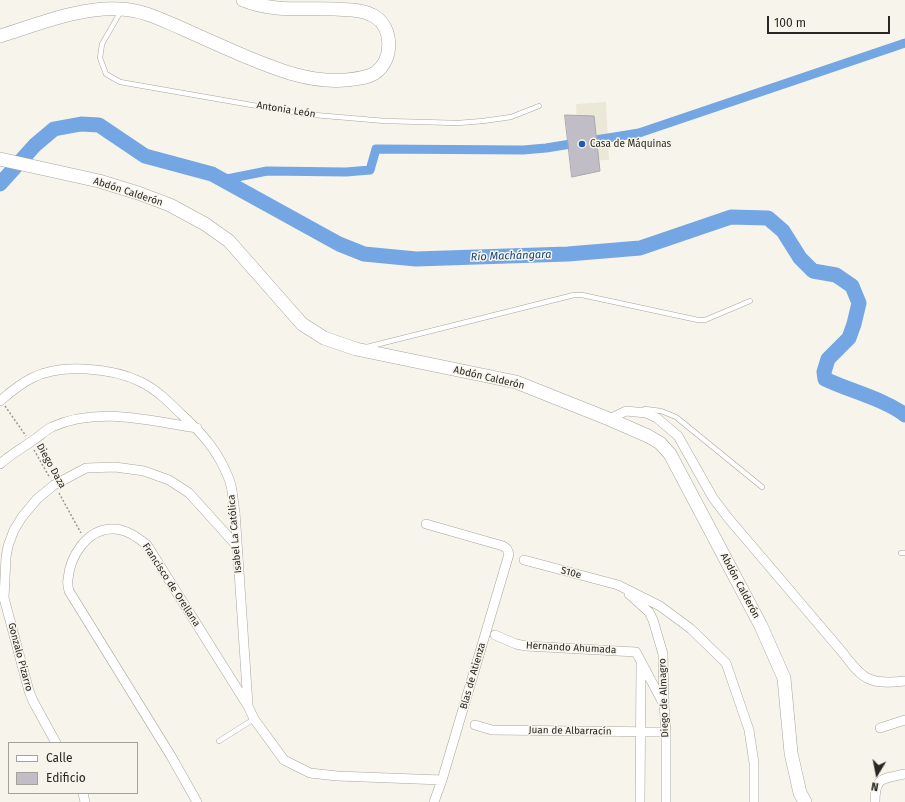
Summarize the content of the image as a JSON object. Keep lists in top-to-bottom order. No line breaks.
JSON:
{"streets":{"street":["Abdón Calderón","Isabel La Católica","S10e","Francisco de Orellana","Hernando Ahumada","Gonzalo Pizarro","Blas de Atienza","Diego de Almagro","Juan de Albarracín"],"lane":["Antonia León"],"path":["Diego Daza"]},"crossings":[["Diego Daza","Isabel La Católica"],["Diego Daza","Francisco de Orellana"],["Diego Daza","Gonzalo Pizarro"],["Isabel La Católica","Francisco de Orellana"],["Isabel La Católica","Gonzalo Pizarro"],["S10e","Diego de Almagro"],["Francisco de Orellana","Blas de Atienza"],["Diego de Almagro","Juan de Albarracín"]],"water":["Río Machángara"],"places":["Casa de Máquinas"],"legend":["Calle","Edificio"],"scale_bar":"100 m","north":"bottom"}
